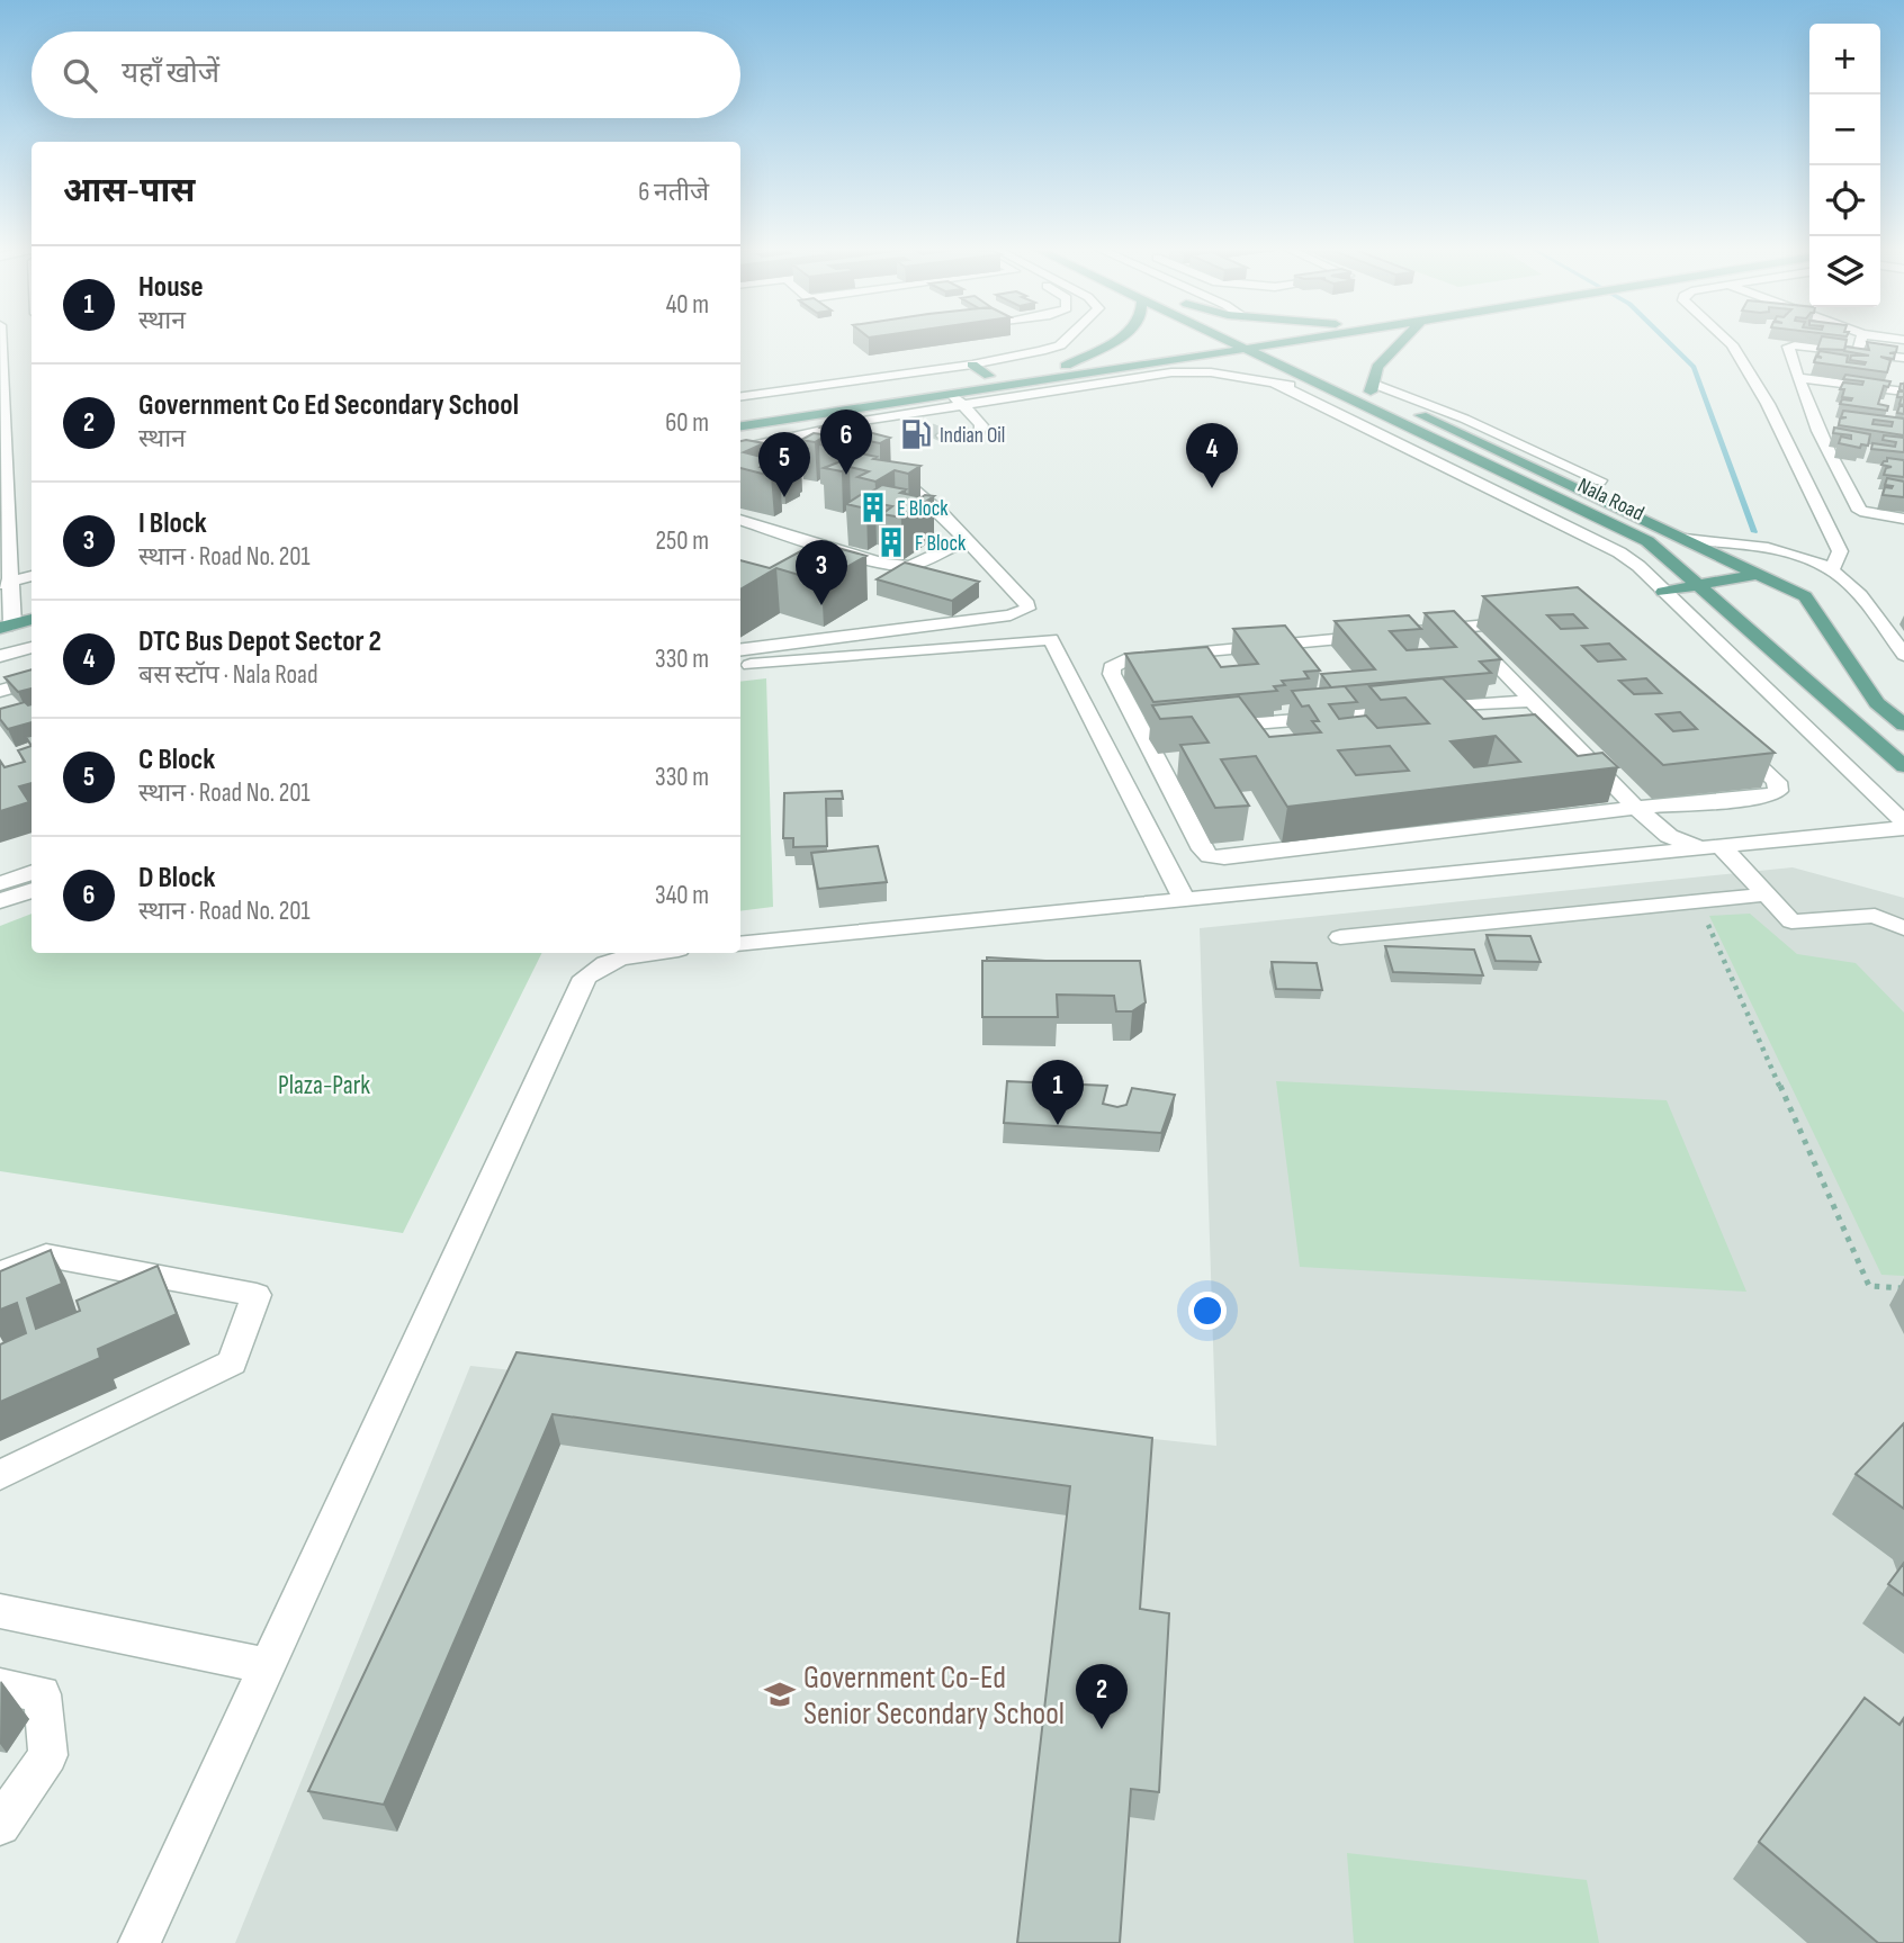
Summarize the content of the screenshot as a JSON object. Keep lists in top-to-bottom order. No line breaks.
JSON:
{"streets":{"main road":["Nala Road"]},"parks":["Plaza-Park"],"places":{"fuel station":["Indian Oil"],"building":["E Block","F Block"],"school or university":["Government Co-Ed Senior Secondary School"]},"page":{"map_buttons":["+","−"],"search":"यहाँ खोजें","heading":["आस-पास","6 नतीजे"],"list":[{"mark":"1","name":"House","note":"स्थान","value":"40 m"},{"mark":"2","name":"Government Co Ed Secondary School","note":"स्थान","value":"60 m"},{"mark":"3","name":"I Block","note":"स्थान · Road No. 201","value":"250 m"},{"mark":"4","name":"DTC Bus Depot Sector 2","note":"बस स्टॉप · Nala Road","value":"330 m"},{"mark":"5","name":"C Block","note":"स्थान · Road No. 201","value":"330 m"},{"mark":"6","name":"D Block","note":"स्थान · Road No. 201","value":"340 m"}],"pins":["6","4","5","3","1","2"]}}
